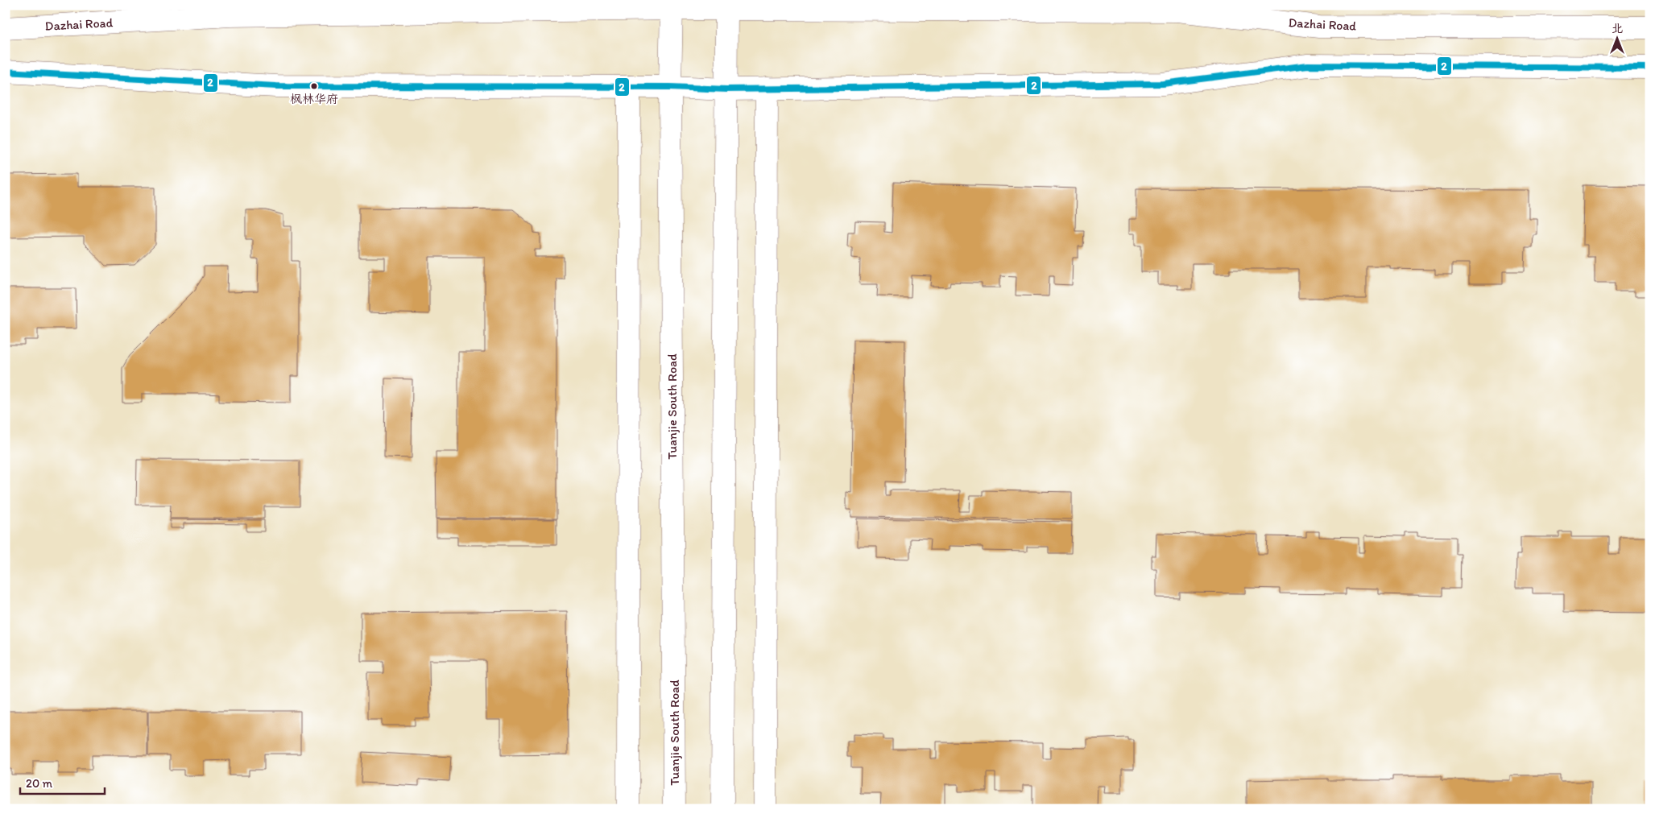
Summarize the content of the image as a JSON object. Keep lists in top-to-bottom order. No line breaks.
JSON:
{"streets":{"main road":["Dazhai Road","Tuanjie South Road"]},"crossings":[["Dazhai Road","Tuanjie South Road"]],"places":["枫林华府"],"lines":["transit line 2"],"scale_bar":"20 m","north":"top"}
